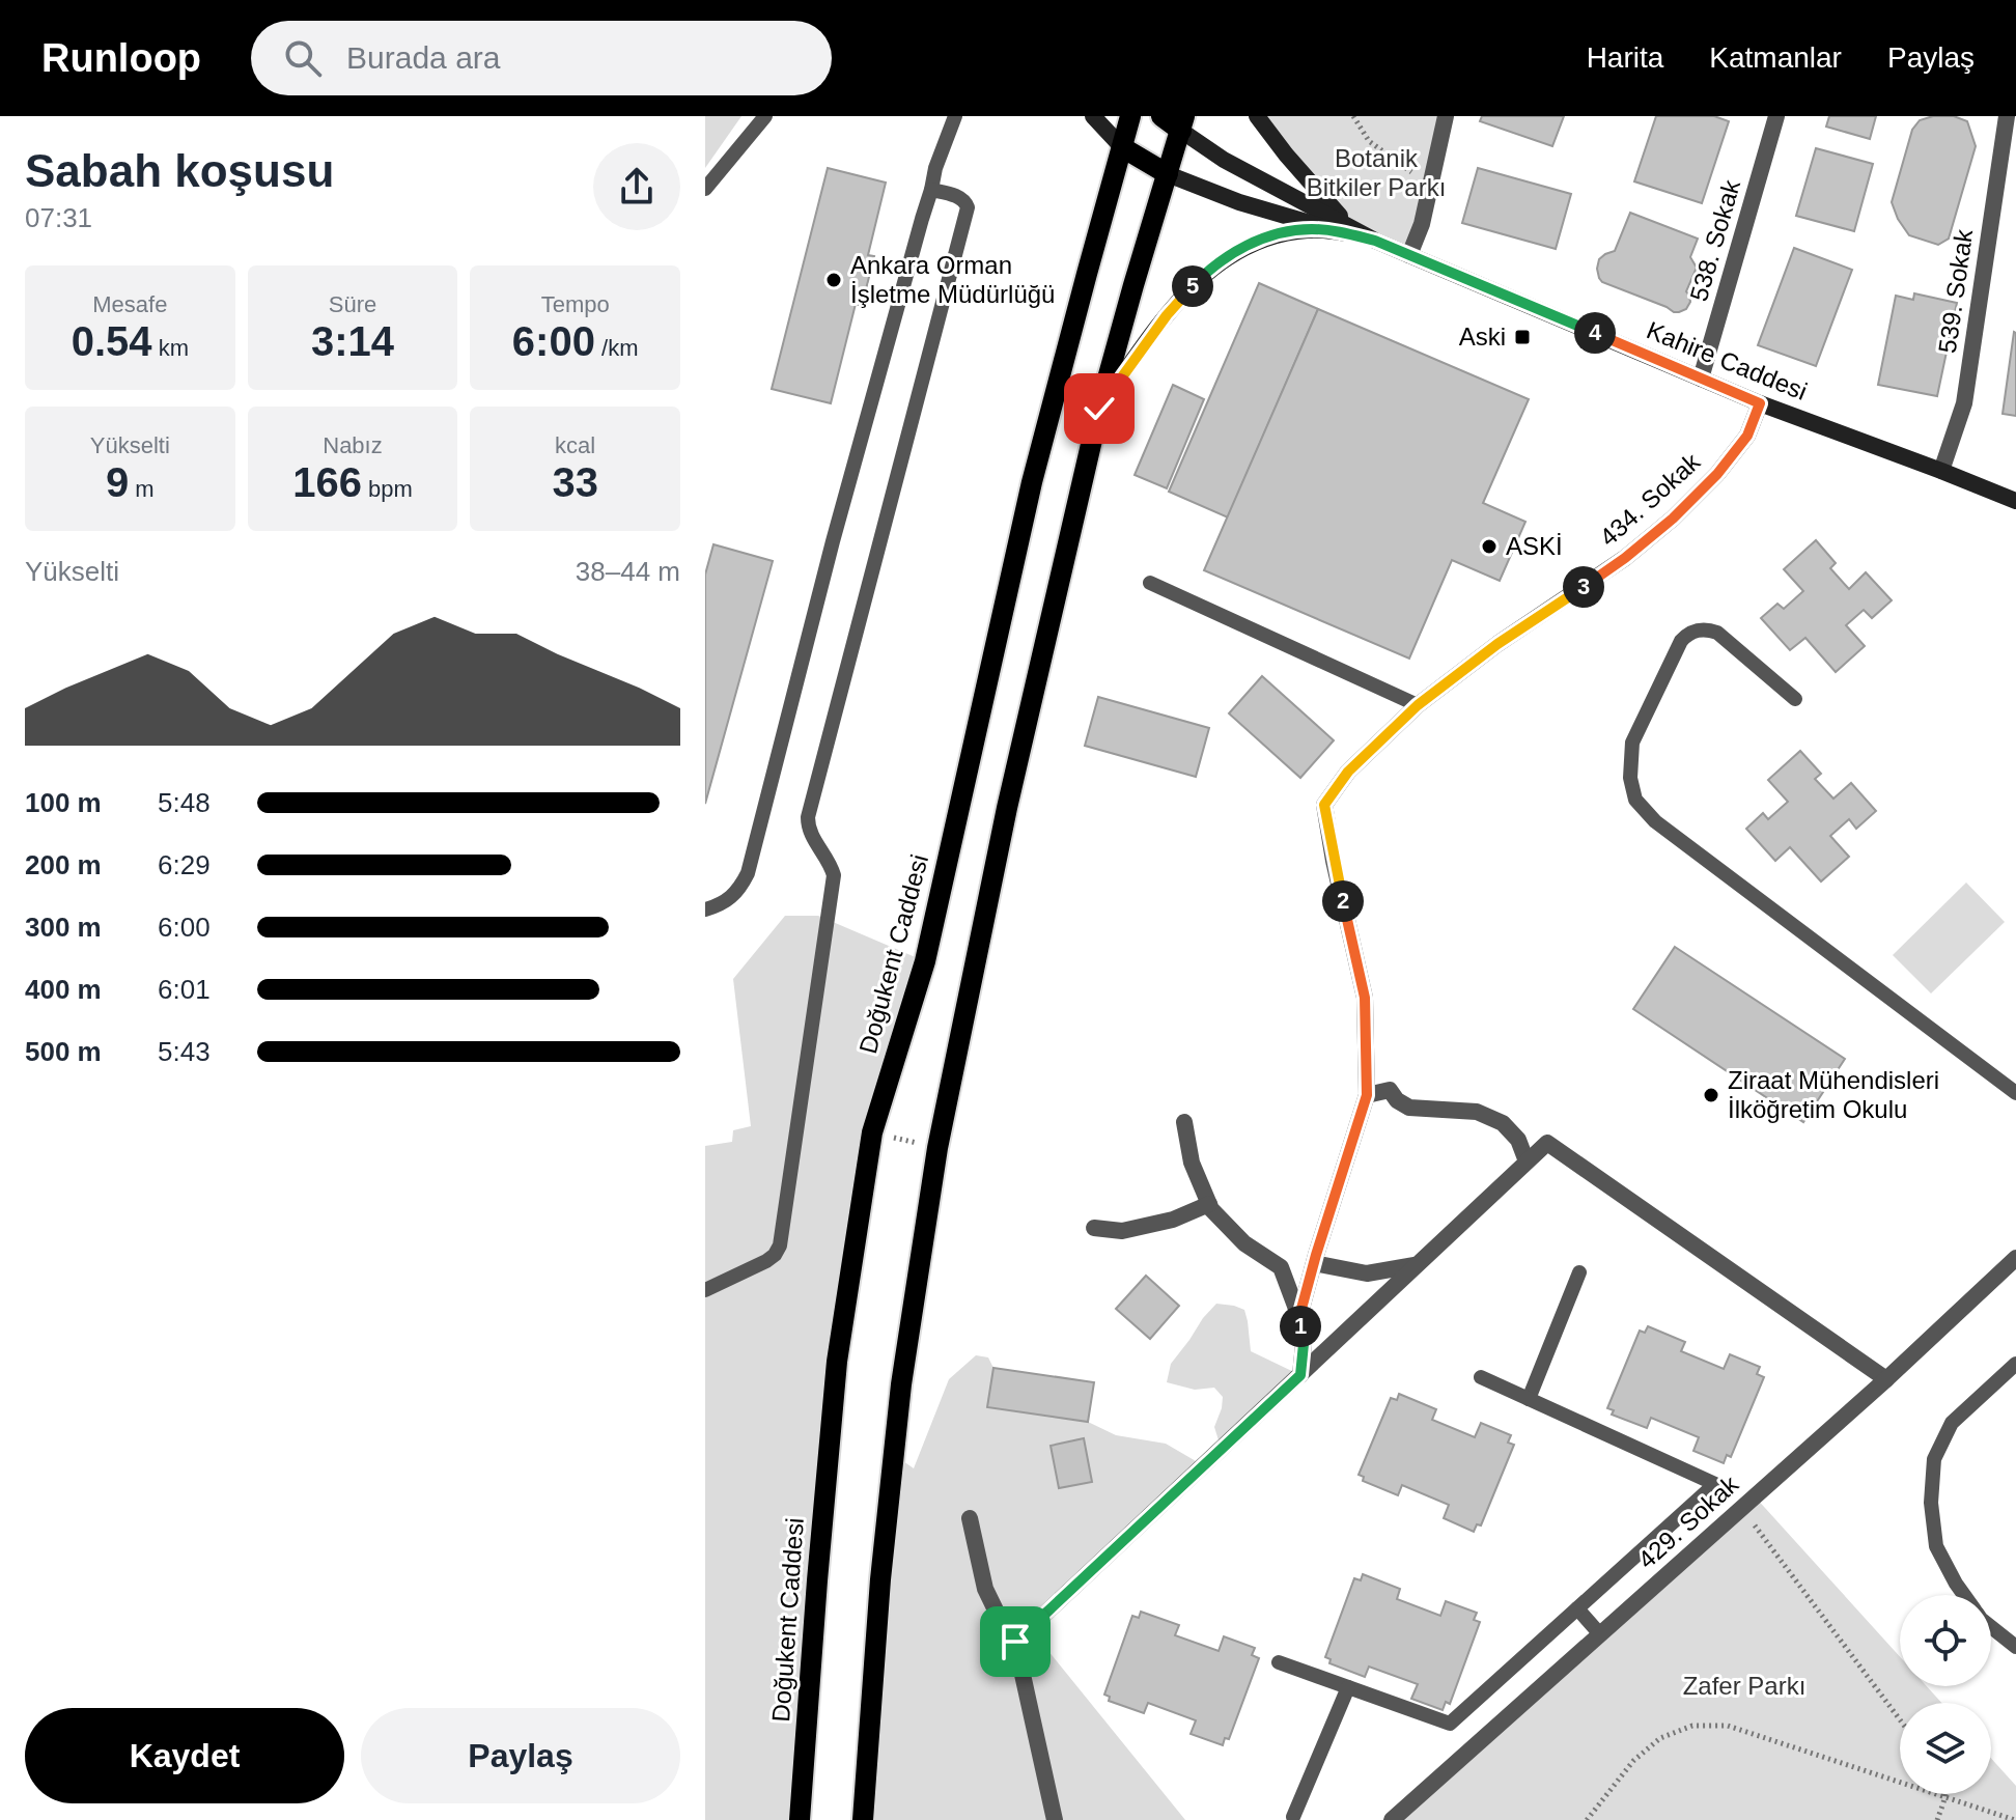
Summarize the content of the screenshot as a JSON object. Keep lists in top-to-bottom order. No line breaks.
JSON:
{"streets":{"main road":["Kahire Caddesi","Doğukent Caddesi"],"street":["538. Sokak","539. Sokak","434. Sokak","429. Sokak"]},"crossings":[["538. Sokak","Kahire Caddesi"],["539. Sokak","Kahire Caddesi"],["Kahire Caddesi","434. Sokak"]],"parks":["Botanik Bitkiler Parkı","Zafer Parkı"],"places":{"other":["Ankara Orman İşletme Müdürlüğü","ASKİ","Ziraat Mühendisleri İlköğretim Okulu"],"transit":["Aski"]},"page":{"header":"Runloop","search":"Burada ara","nav":["Harita","Katmanlar","Paylaş"],"heading":["Sabah koşusu","07:31"],"stats":[["Mesafe","0.54 km"],["Süre","3:14"],["Tempo","6:00 /km"],["Yükselti","9 m"],["Nabız","166 bpm"],["kcal","33"]],"pins":["5","4","3","2","1"],"chart":["Yükselti","38–44 m"],"list":[{"name":"100 m","note":"5:48"},{"name":"200 m","note":"6:29"},{"name":"300 m","note":"6:00"},{"name":"400 m","note":"6:01"},{"name":"500 m","note":"5:43"}],"buttons":["Kaydet","Paylaş"]}}
